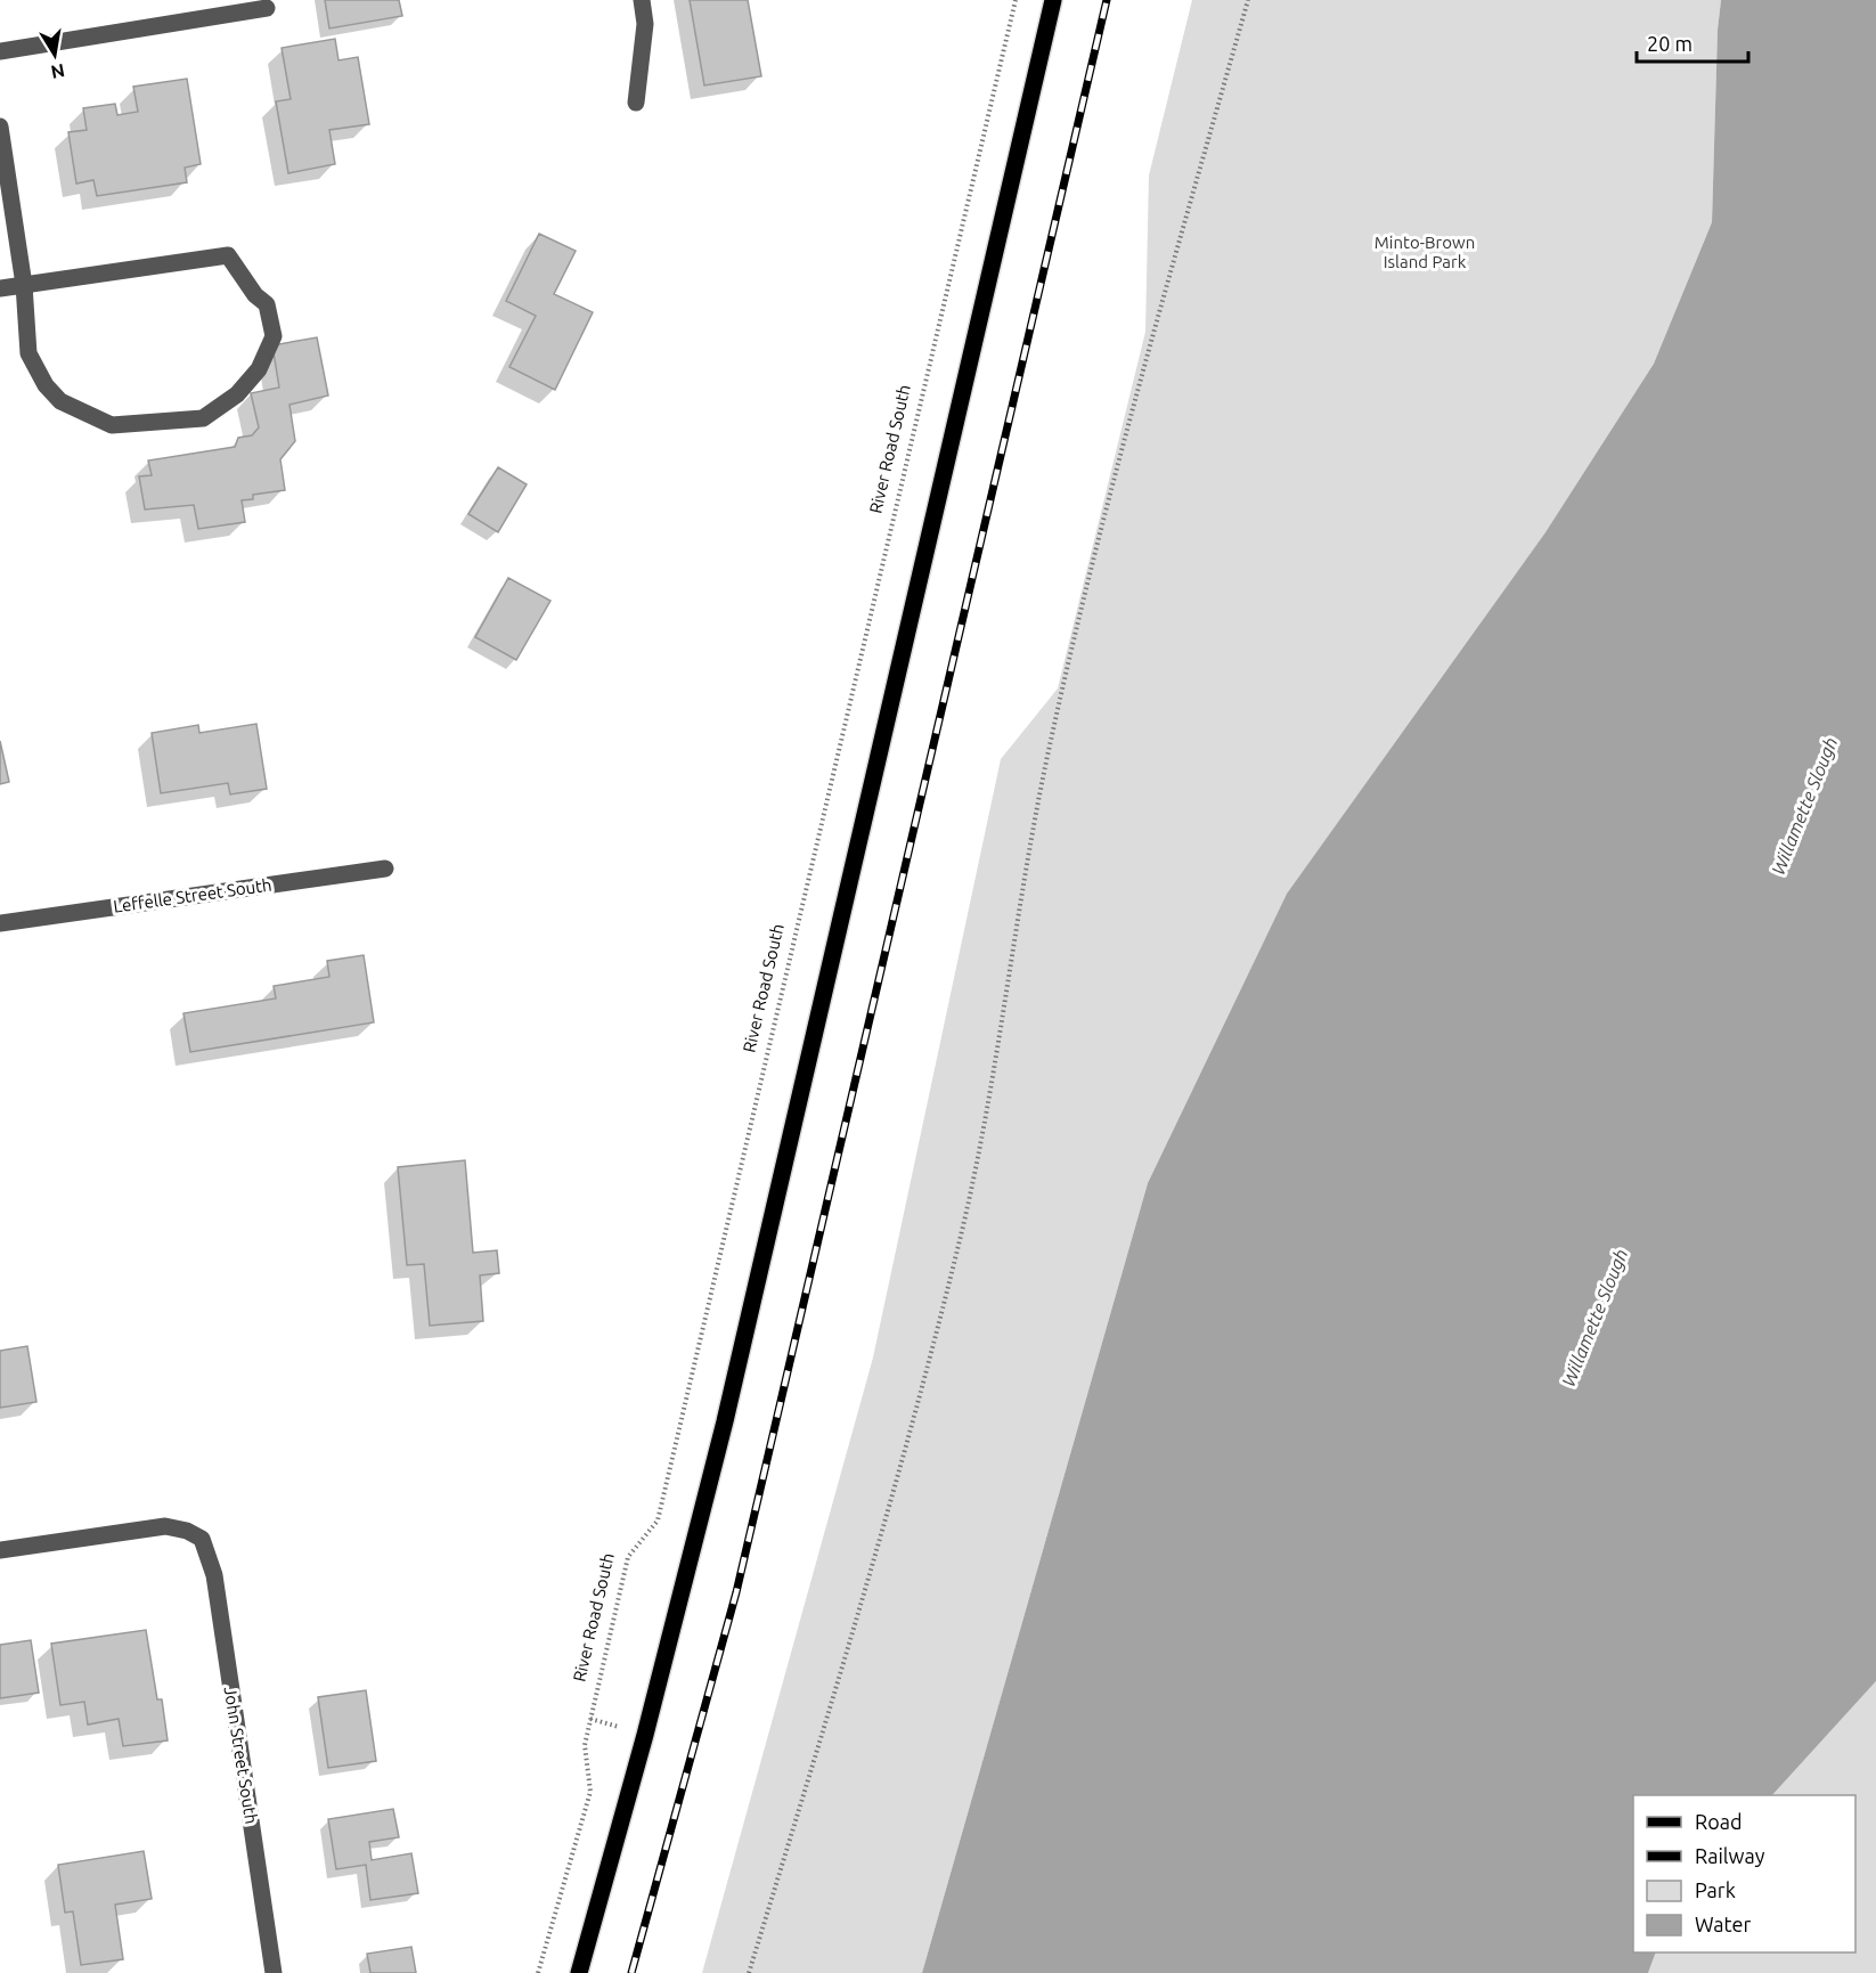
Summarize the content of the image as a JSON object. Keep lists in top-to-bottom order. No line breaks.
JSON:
{"streets":{"street":["Leffelle Street South","John Street South"],"path":["River Road South"]},"water":["Willamette Slough"],"parks":["Minto-Brown Island Park"],"legend":["Road","Railway","Park","Water"],"scale_bar":"20 m","north":"bottom"}
